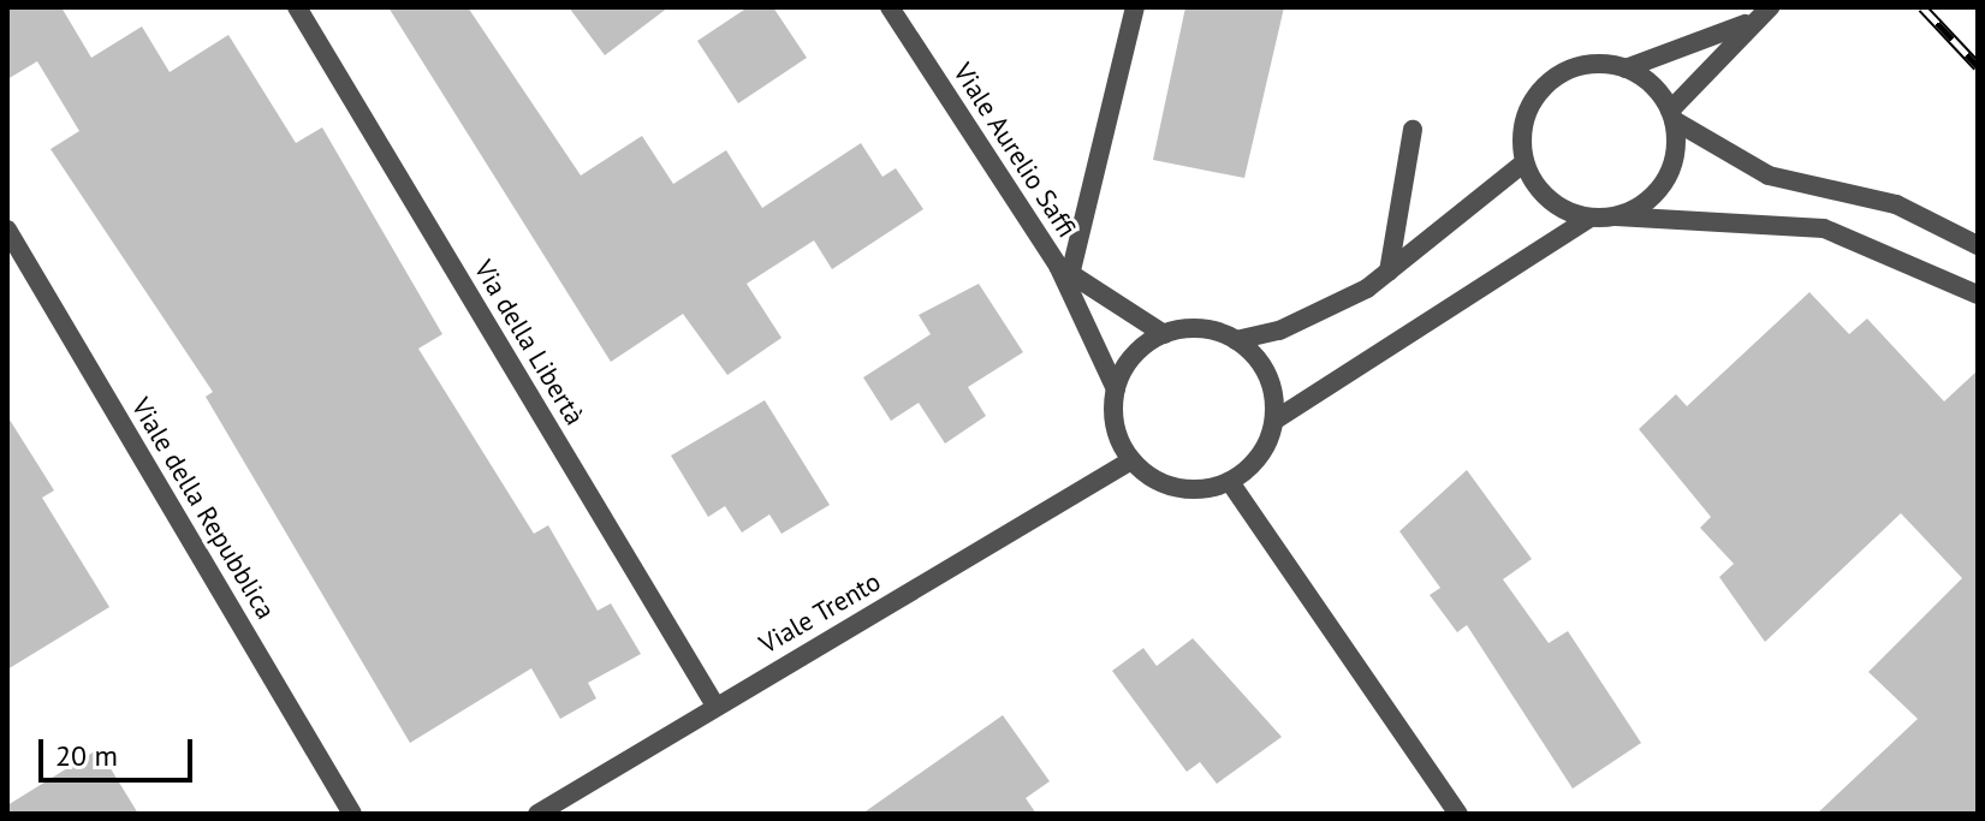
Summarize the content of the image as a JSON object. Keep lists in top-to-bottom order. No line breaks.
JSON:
{"streets":{"street":["Viale Aurelio Saffi","Via della Libertà","Viale della Repubblica","Viale Trento"]},"crossings":[["Viale Aurelio Saffi","Viale Trento"],["Via della Libertà","Viale Trento"]],"scale_bar":"20 m"}
